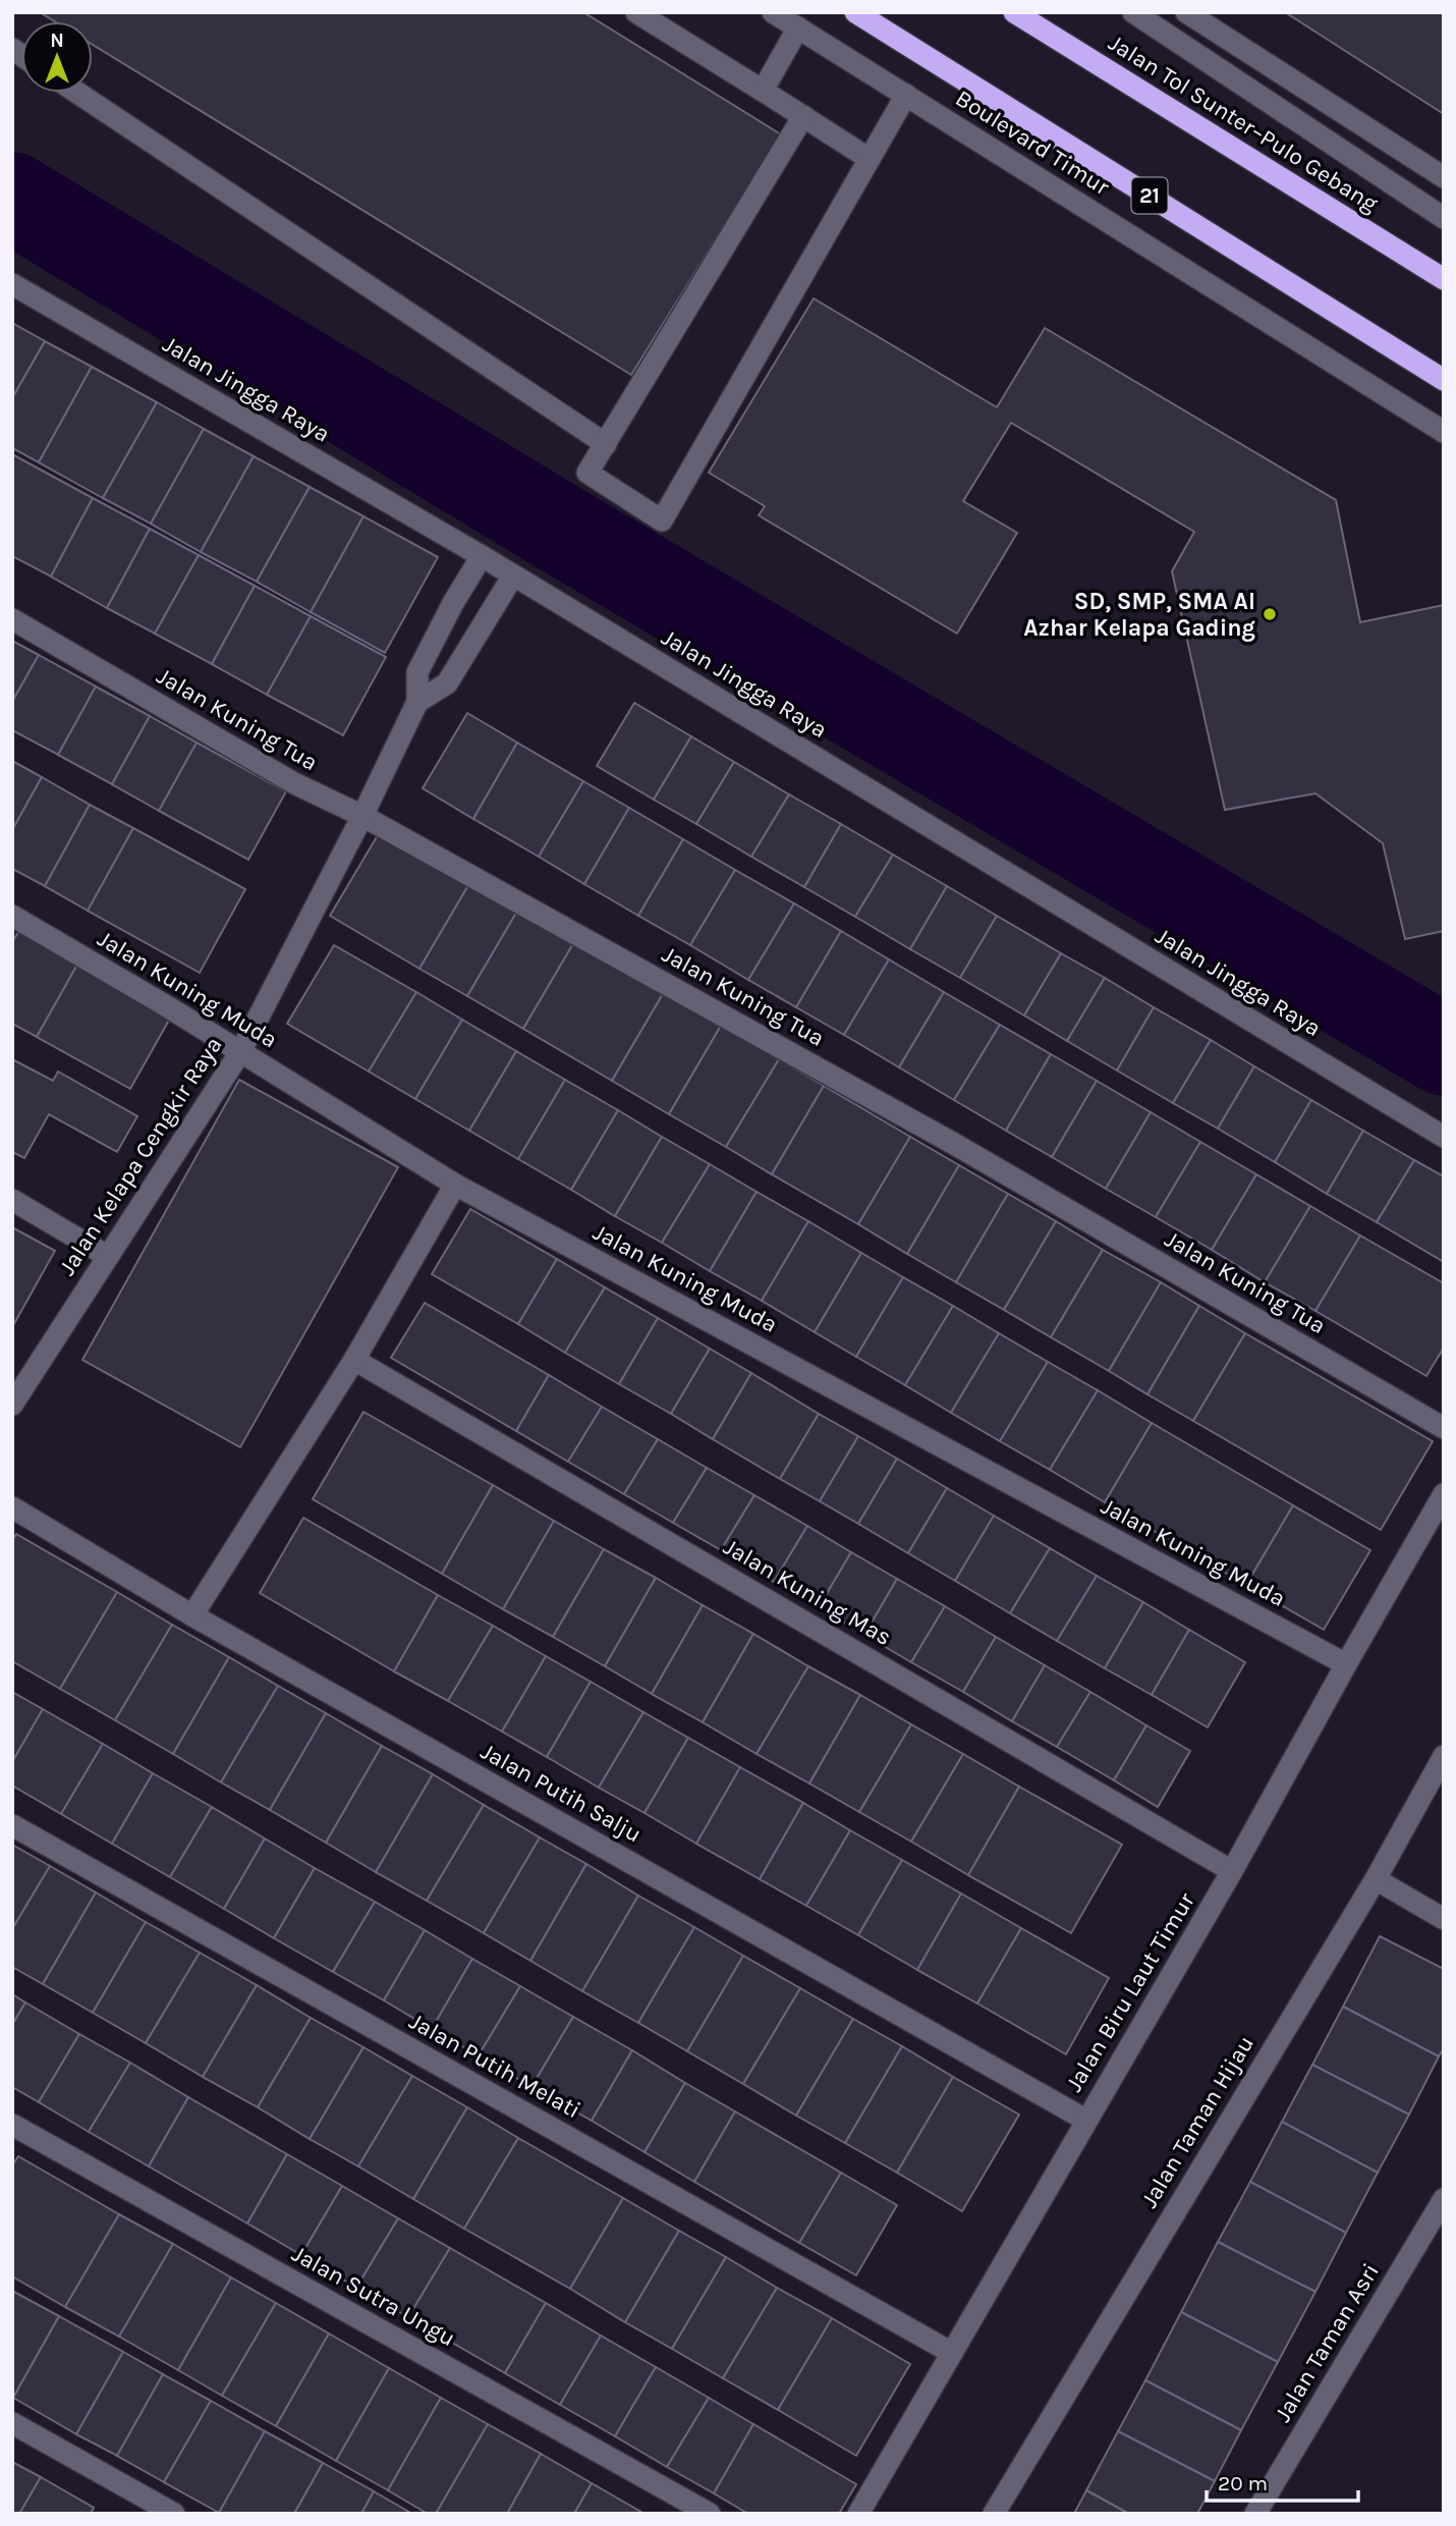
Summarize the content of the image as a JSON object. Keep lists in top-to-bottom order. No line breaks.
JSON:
{"streets":{"highway":["Jalan Tol Sunter–Pulo Gebang","21"],"street":["Boulevard Timur","Jalan Jingga Raya","Jalan Kuning Tua","Jalan Kuning Muda","Jalan Kelapa Cengkir Raya","Jalan Kuning Mas","Jalan Putih Salju","Jalan Biru Laut Timur","Jalan Putih Melati","Jalan Taman Hijau","Jalan Sutra Ungu","Jalan Taman Asri"]},"crossings":[["Jalan Jingga Raya","Jalan Kelapa Cengkir Raya"],["Jalan Kuning Tua","Jalan Kelapa Cengkir Raya"],["Jalan Kuning Muda","Jalan Kelapa Cengkir Raya"],["Jalan Kuning Muda","Jalan Biru Laut Timur"],["Jalan Kuning Mas","Jalan Biru Laut Timur"],["Jalan Putih Salju","Jalan Biru Laut Timur"],["Jalan Biru Laut Timur","Jalan Putih Melati"]],"places":["SD, SMP, SMA Al Azhar Kelapa Gading"],"scale_bar":"20 m","north":"top"}
